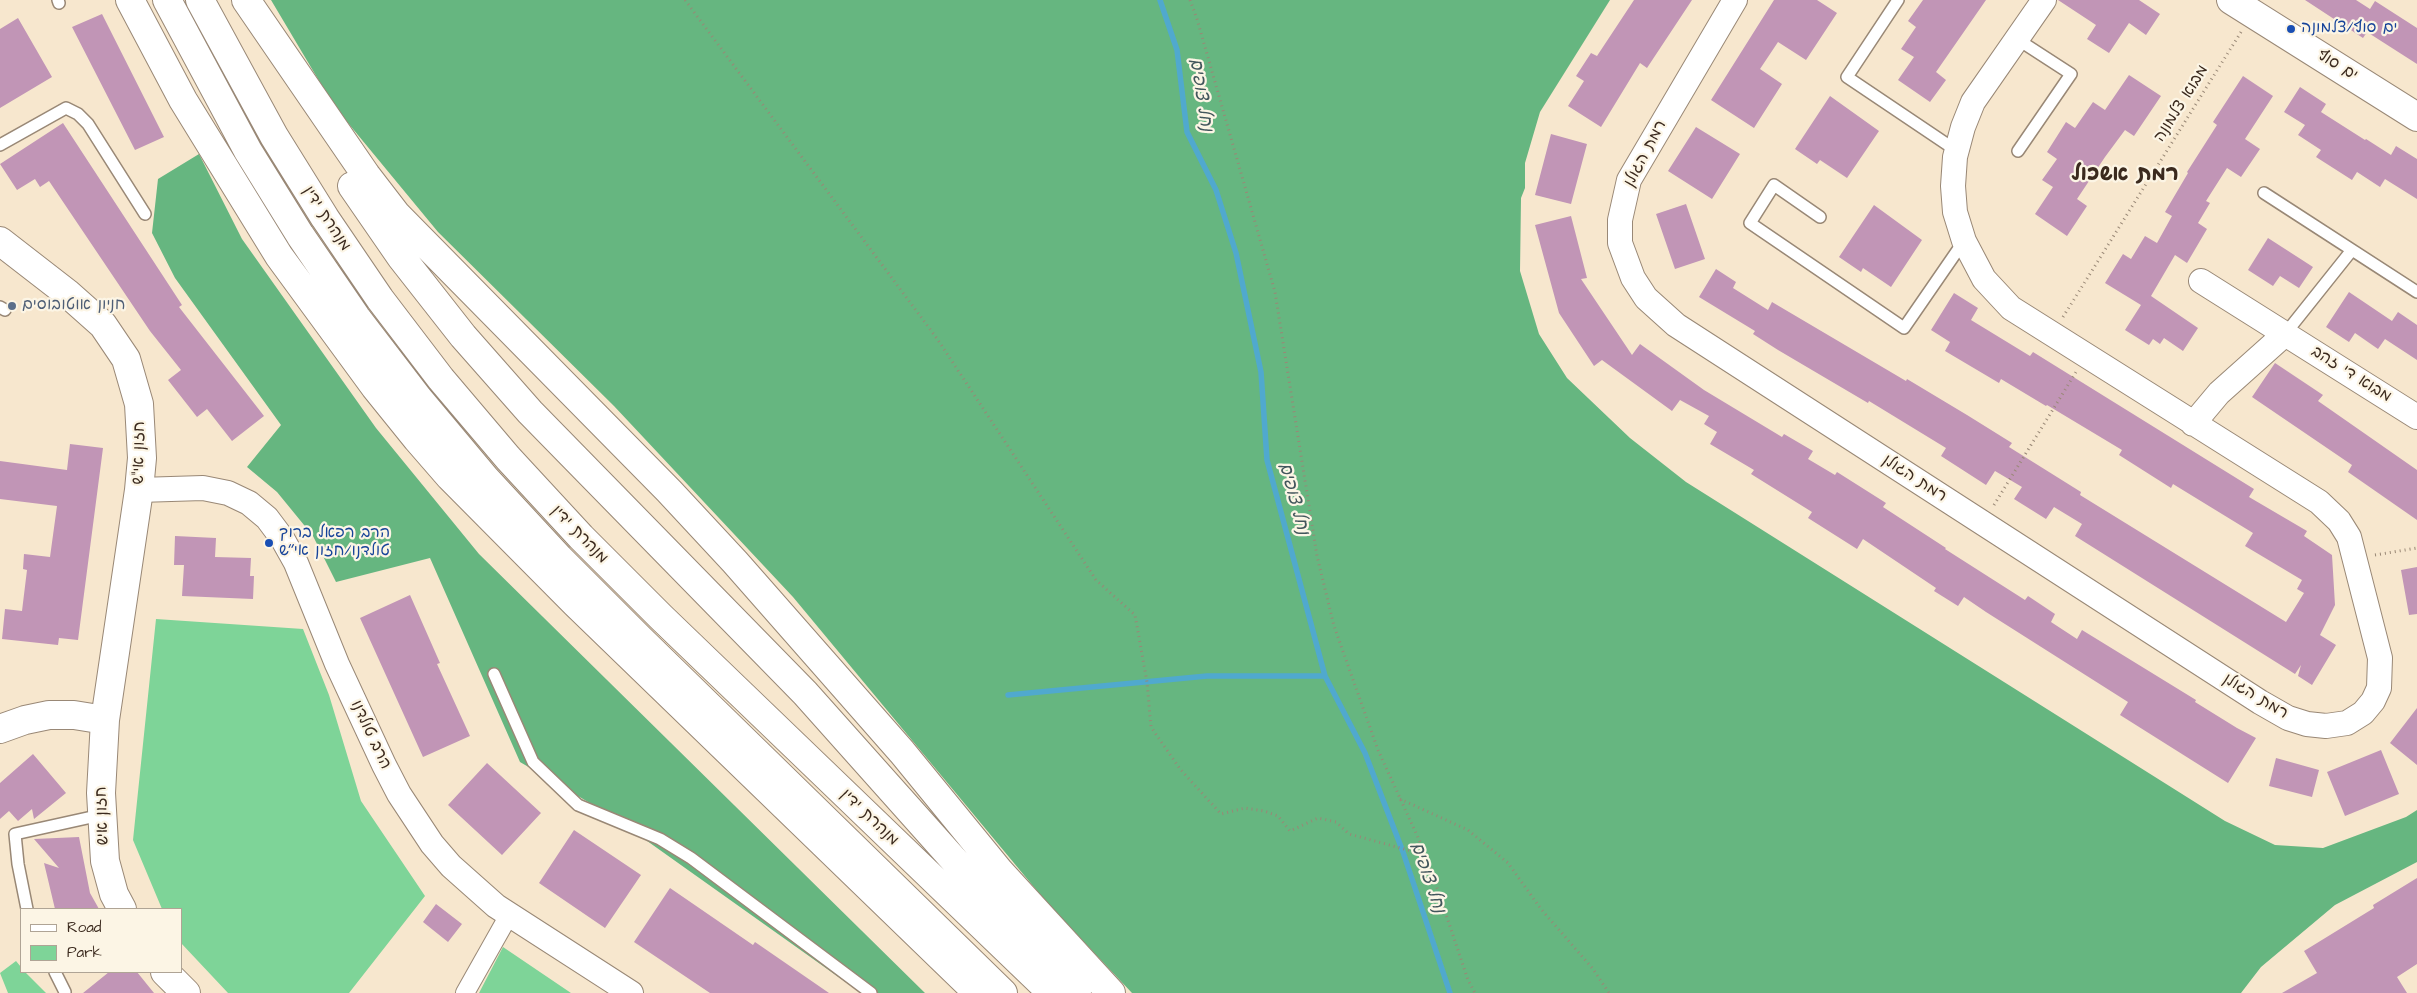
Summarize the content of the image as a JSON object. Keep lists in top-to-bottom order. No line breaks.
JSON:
{"streets":{"main road":["ים סוף","מנהרת ידין","חזון אי\"ש","חזון איש"],"street":["רמת הגולן","מבוא די זהב","הרב טולדנו"],"path":["מבוא צלמונה"]},"crossings":[["ים סוף","מבוא צלמונה"],["מבוא צלמונה","רמת הגולן"],["חזון אי\"ש","הרב טולדנו"],["חזון אי\"ש","חזון איש"]],"districts":["רמת אשכול"],"water":["נחל צופים"],"places":["ים סוף/צלמונה","חניון אוטובוסים","הרב רפאל ברוך טולדנו/חזון אי״ש"],"legend":["Road","Park"]}
